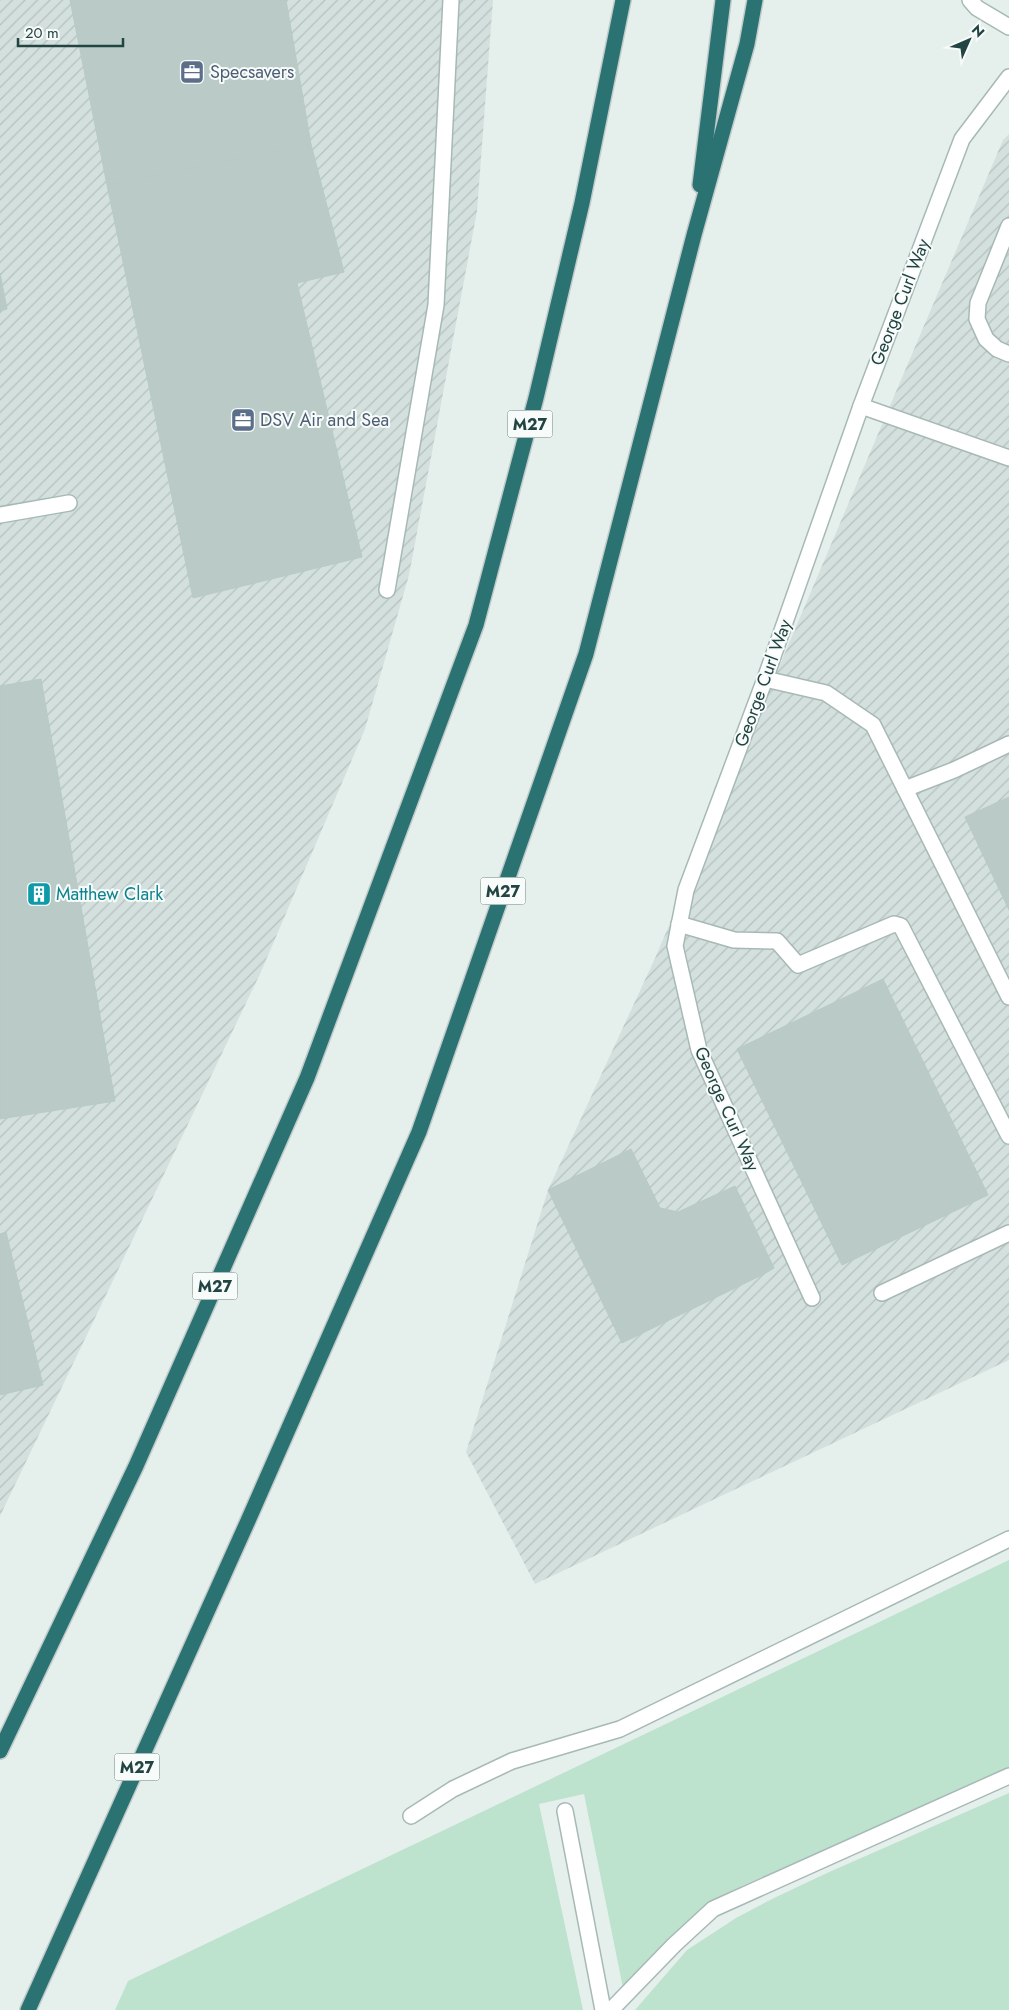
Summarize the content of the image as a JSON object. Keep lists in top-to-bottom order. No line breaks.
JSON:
{"streets":{"highway":["M27"],"street":["George Curl Way"]},"places":{"office":["Specsavers","DSV Air and Sea"],"building":["Matthew Clark"]},"scale_bar":"20 m","north":"top right"}
